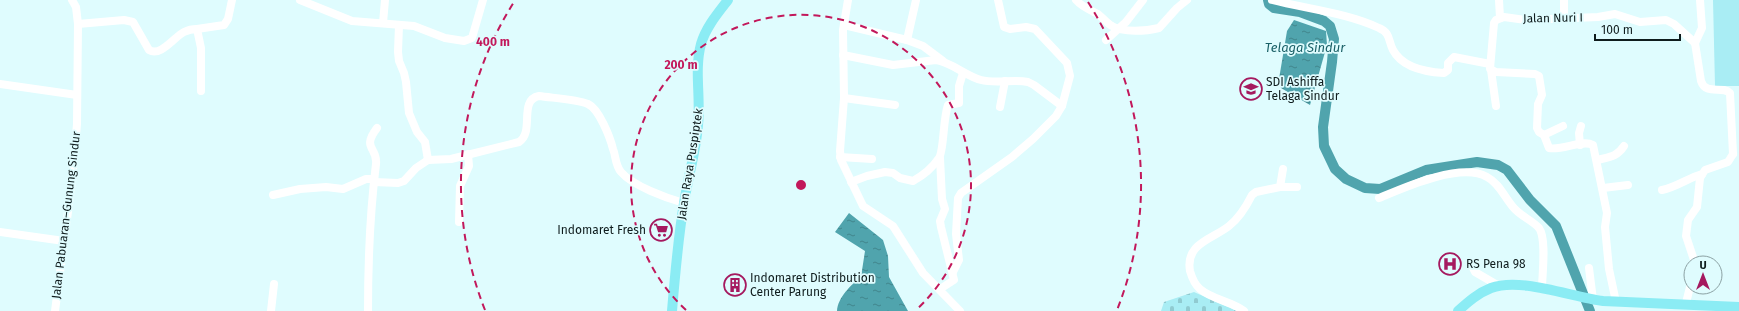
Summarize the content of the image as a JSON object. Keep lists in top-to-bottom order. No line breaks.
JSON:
{"streets":{"main road":["Jalan Raya Puspiptek"],"street":["Jalan Nuri I","Jalan Pabuaran–Gunung Sindur"]},"water":["Telaga Sindur"],"places":{"school or university":["SDI Ashiffa Telaga Sindur"],"supermarket":["Indomaret Fresh"],"hospital":["RS Pena 98"],"building":["Indomaret Distribution Center Parung"]},"scale_bar":"100 m","north":"top","rings":["400 m","200 m"]}
